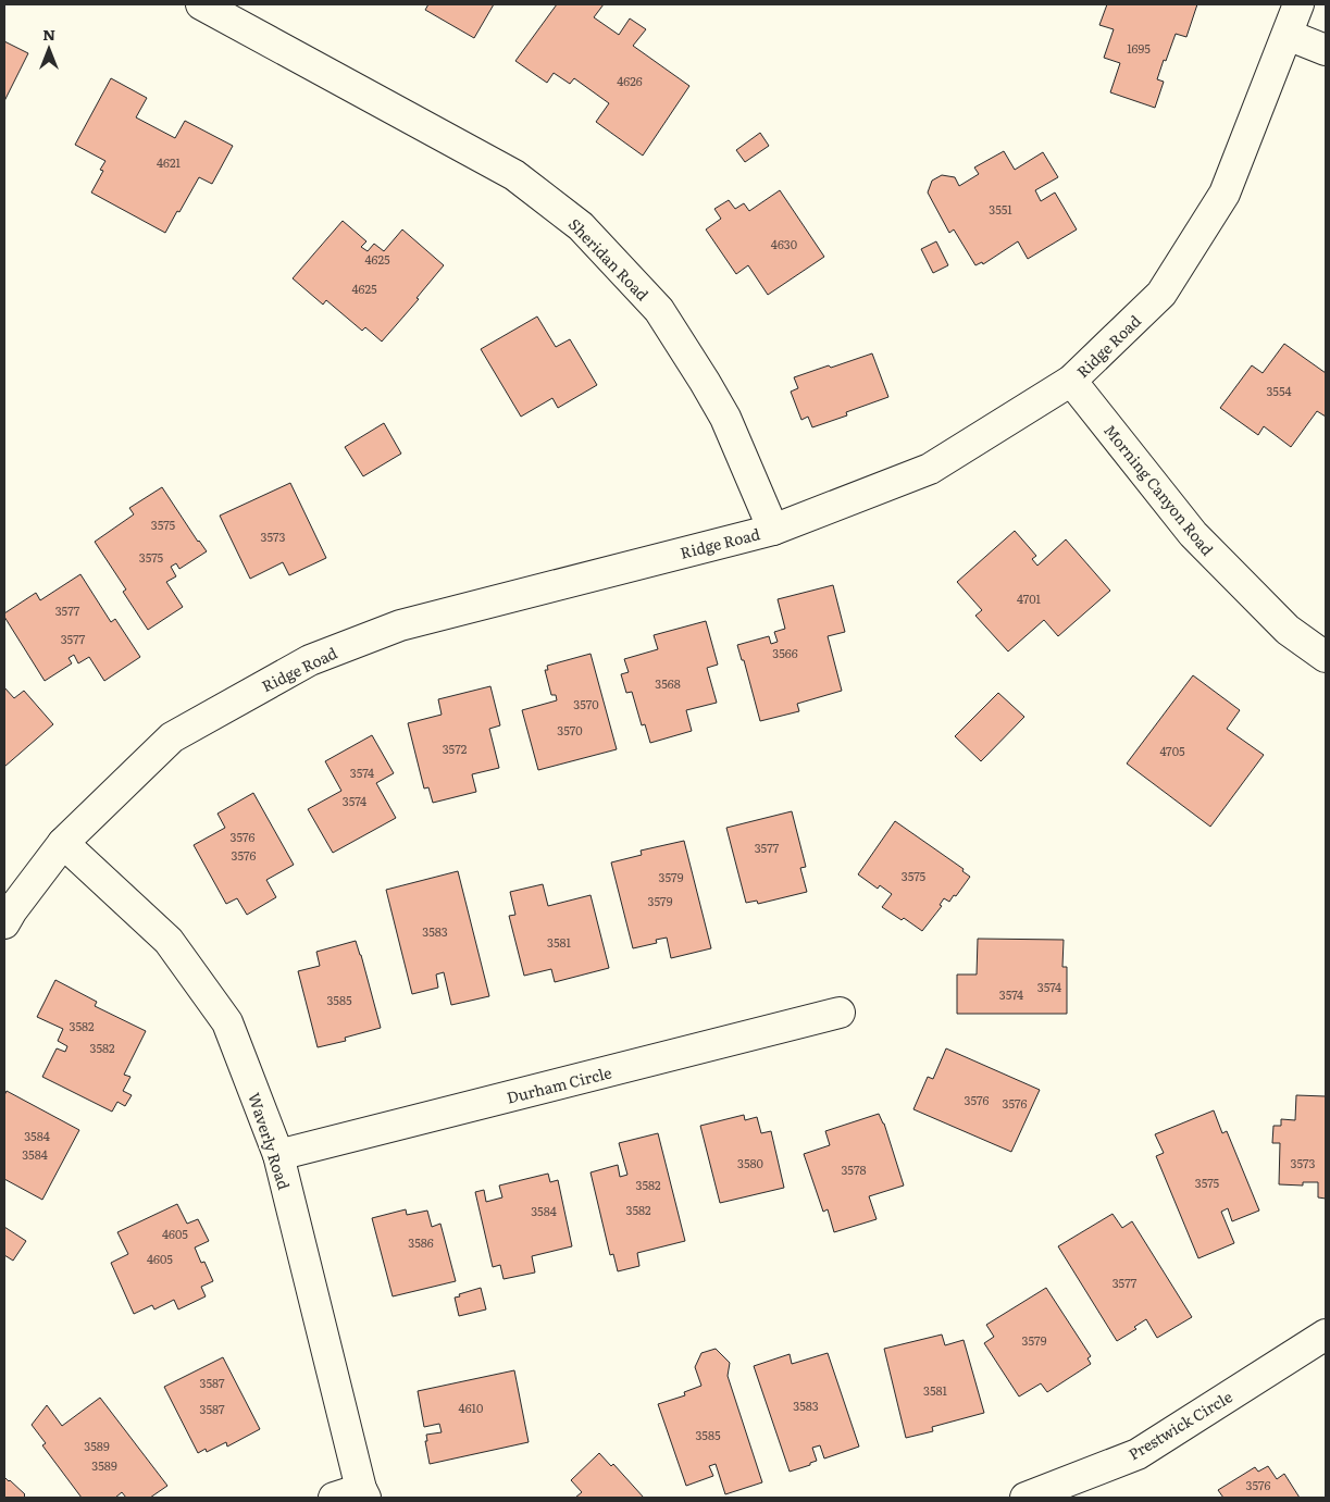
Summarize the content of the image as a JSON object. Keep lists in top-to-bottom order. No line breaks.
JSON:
{"streets":{"street":["Sheridan Road","Ridge Road","Morning Canyon Road","Durham Circle","Waverly Road","Prestwick Circle"]},"crossings":[["Sheridan Road","Ridge Road"],["Ridge Road","Morning Canyon Road"],["Ridge Road","Waverly Road"],["Durham Circle","Waverly Road"]],"house_numbers":["1695","4626","4621","3551","4630","4625","4625","3554","3575","3573","3575","4701","3577","3577","3566","3568","3570","3570","3572","4705","3574","3574","3576","3577","3576","3575","3579","3579","3583","3581","3574","3574","3585","3582","3582","3576","3576","3584","3584","3580","3573","3578","3575","3582","3582","3584","4605","3586","4605","3577","3579","3587","3581","3583","4610","3587","3585","3589","3589","3576"],"north":"top"}
